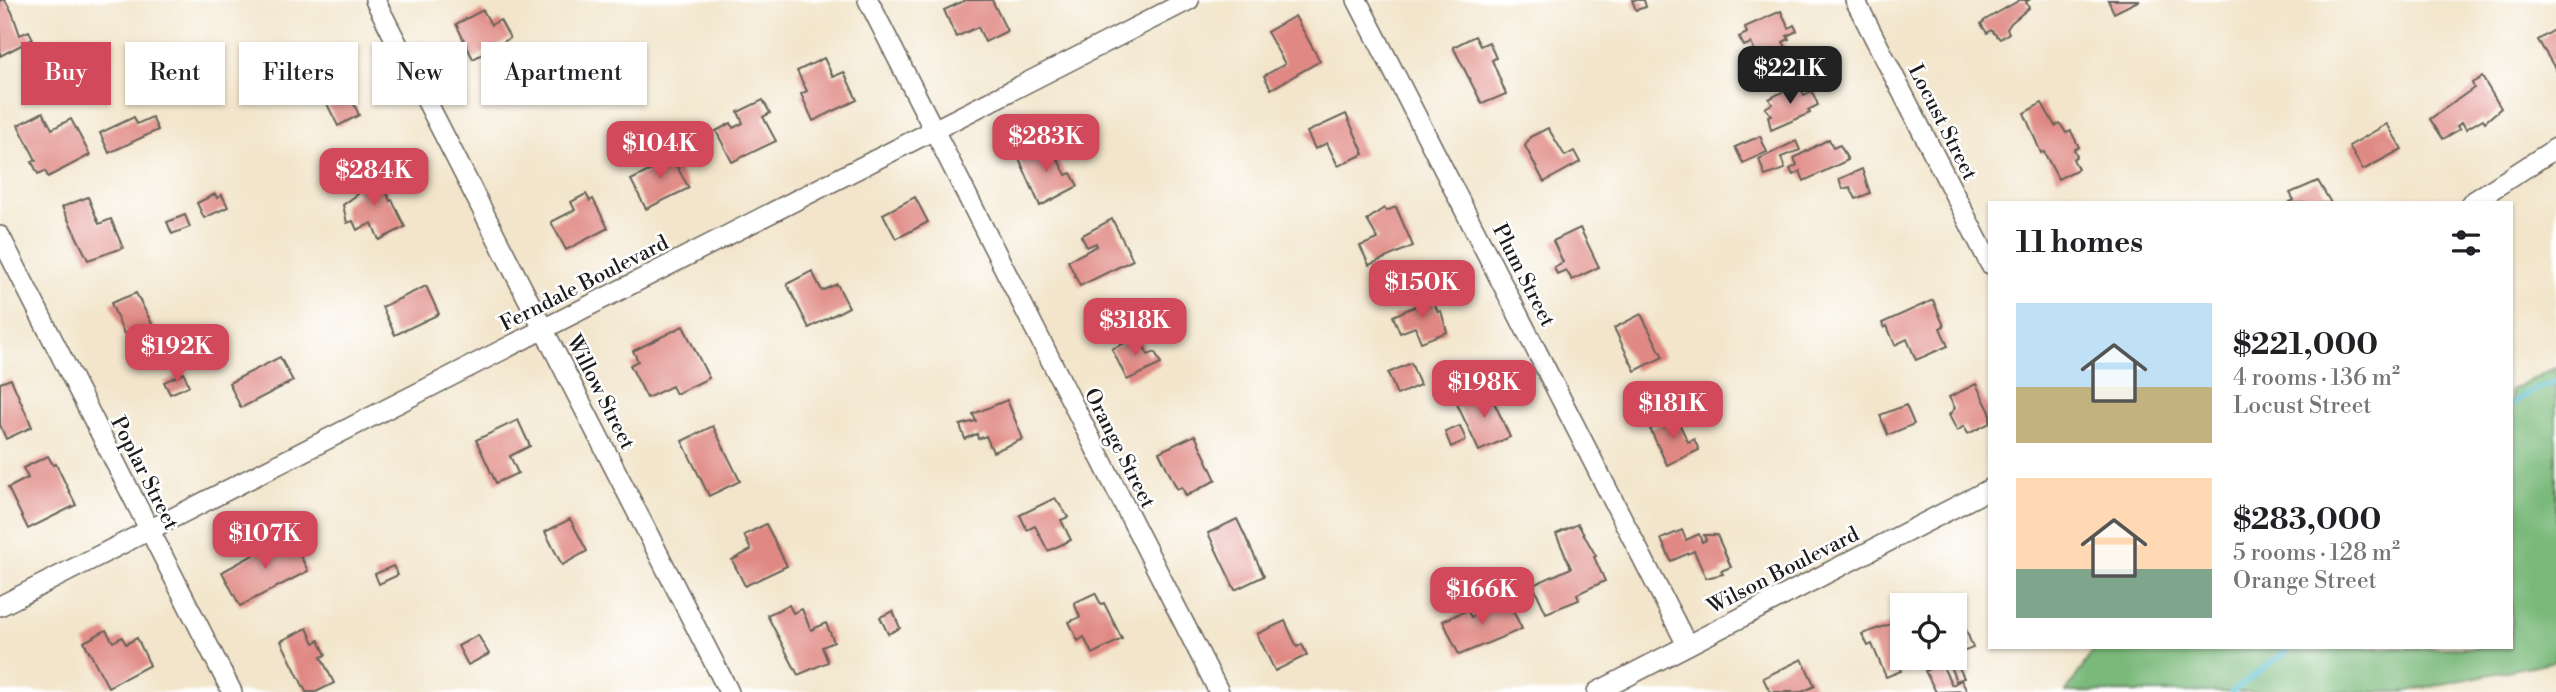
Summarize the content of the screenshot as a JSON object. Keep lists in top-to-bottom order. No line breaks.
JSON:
{"streets":{"street":["Locust Street","Plum Street","Ferndale Boulevard","Willow Street","Orange Street","Poplar Street","Wilson Boulevard"]},"crossings":[["Plum Street","Wilson Boulevard"],["Ferndale Boulevard","Willow Street"],["Ferndale Boulevard","Orange Street"],["Ferndale Boulevard","Poplar Street"]],"page":{"chip":["Buy","Rent","Filters","New","Apartment"],"price":["$221K","$283K","$104K","$284K","$150K","$318K","$192K","$198K","$181K","$107K","$166K"],"heading":"11 homes","list":[{"name":"$221,000","note":"4 rooms · 136 m² · Locust Street"},{"name":"$283,000","note":"5 rooms · 128 m² · Orange Street"}]}}
